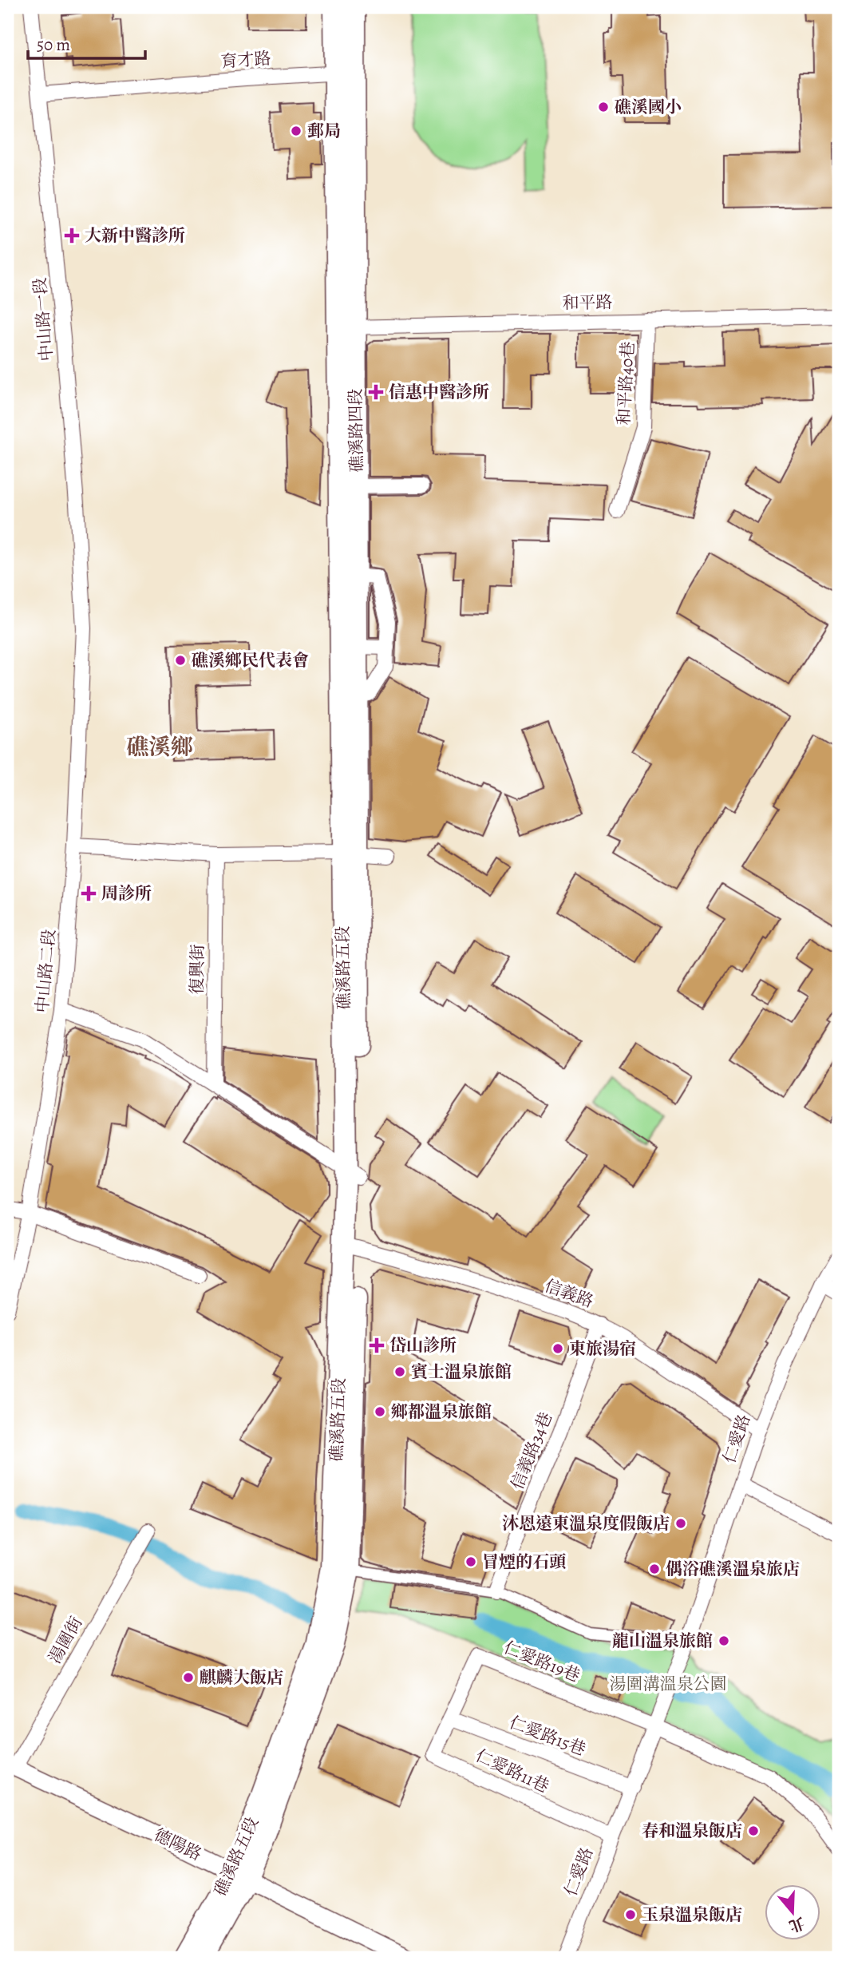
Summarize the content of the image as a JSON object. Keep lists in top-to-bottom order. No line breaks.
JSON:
{"streets":{"main road":["礁溪路四段","礁溪路五段"],"street":["育才路","和平路","中山路一段","和平路40巷","復興街","中山路二段","信義路","仁愛路","信義路34巷","湯圍街","仁愛路19巷","仁愛路15巷","仁愛路11巷","德陽路"]},"crossings":[["育才路","中山路一段"],["育才路","礁溪路四段"],["和平路","和平路40巷"],["和平路","礁溪路四段"],["中山路一段","中山路二段"],["礁溪路四段","礁溪路五段"],["礁溪路五段","信義路"],["礁溪路五段","德陽路"],["信義路","仁愛路"],["信義路","信義路34巷"],["仁愛路","仁愛路19巷"],["仁愛路","仁愛路15巷"],["仁愛路","仁愛路11巷"],["湯圍街","德陽路"],["仁愛路19巷","仁愛路15巷"],["仁愛路19巷","仁愛路11巷"],["仁愛路15巷","仁愛路11巷"]],"districts":["礁溪鄉"],"parks":["湯圍溝溫泉公園"],"places":{"other":["礁溪國小","郵局","礁溪鄉民代表會","東旅湯宿","賓士溫泉旅館","鄉都溫泉旅館","沐恩遠東溫泉度假飯店","冒煙的石頭","偶浴礁溪溫泉旅店","龍山溫泉旅館","麒麟大飯店","春和溫泉飯店","玉泉溫泉飯店"],"health":["大新中醫診所","信惠中醫診所","周診所","岱山診所"]},"scale_bar":"50 m","north":"bottom"}
